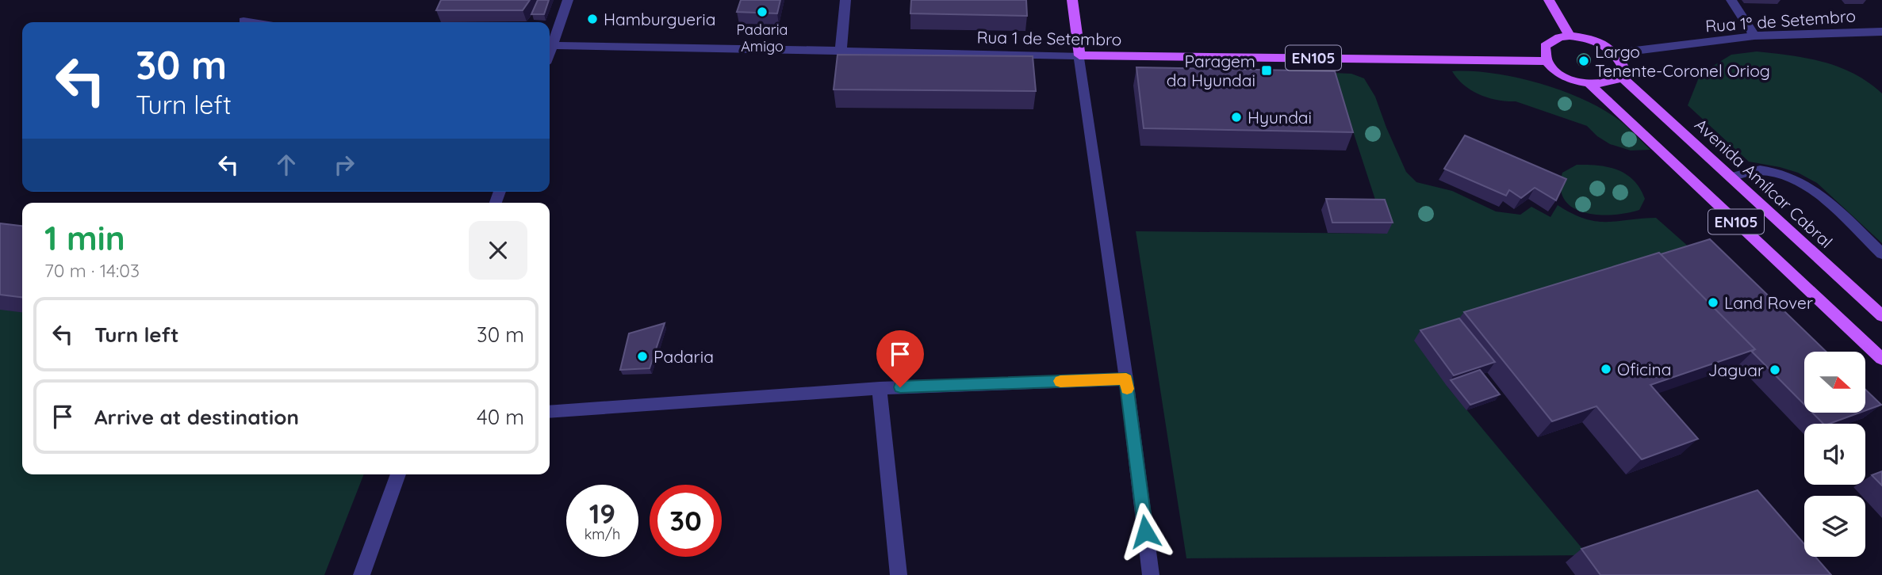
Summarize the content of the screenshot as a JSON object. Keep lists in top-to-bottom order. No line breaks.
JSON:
{"streets":{"main road":["Rua 1 de Setembro","EN105","Avenida Amílcar Cabral"],"street":["Rua 1º de Setembro"]},"crossings":[["Rua 1 de Setembro","EN105"],["EN105","Avenida Amílcar Cabral"]],"places":{"other":["Padaria Amigo","Hamburgueria","Largo Tenente-Coronel Oriog","Hyundai","Land Rover","Padaria","Oficina","Jaguar"],"transit":["Paragem da Hyundai"]},"north":"right","page":{"turn":["30 m","Turn left"],"heading":["1 min","70 m · 14:03"],"list":[{"name":"Turn left","value":"30 m"},{"name":"Arrive at destination","value":"40 m"}],"speed":"19 km/h","limit":"30"}}
